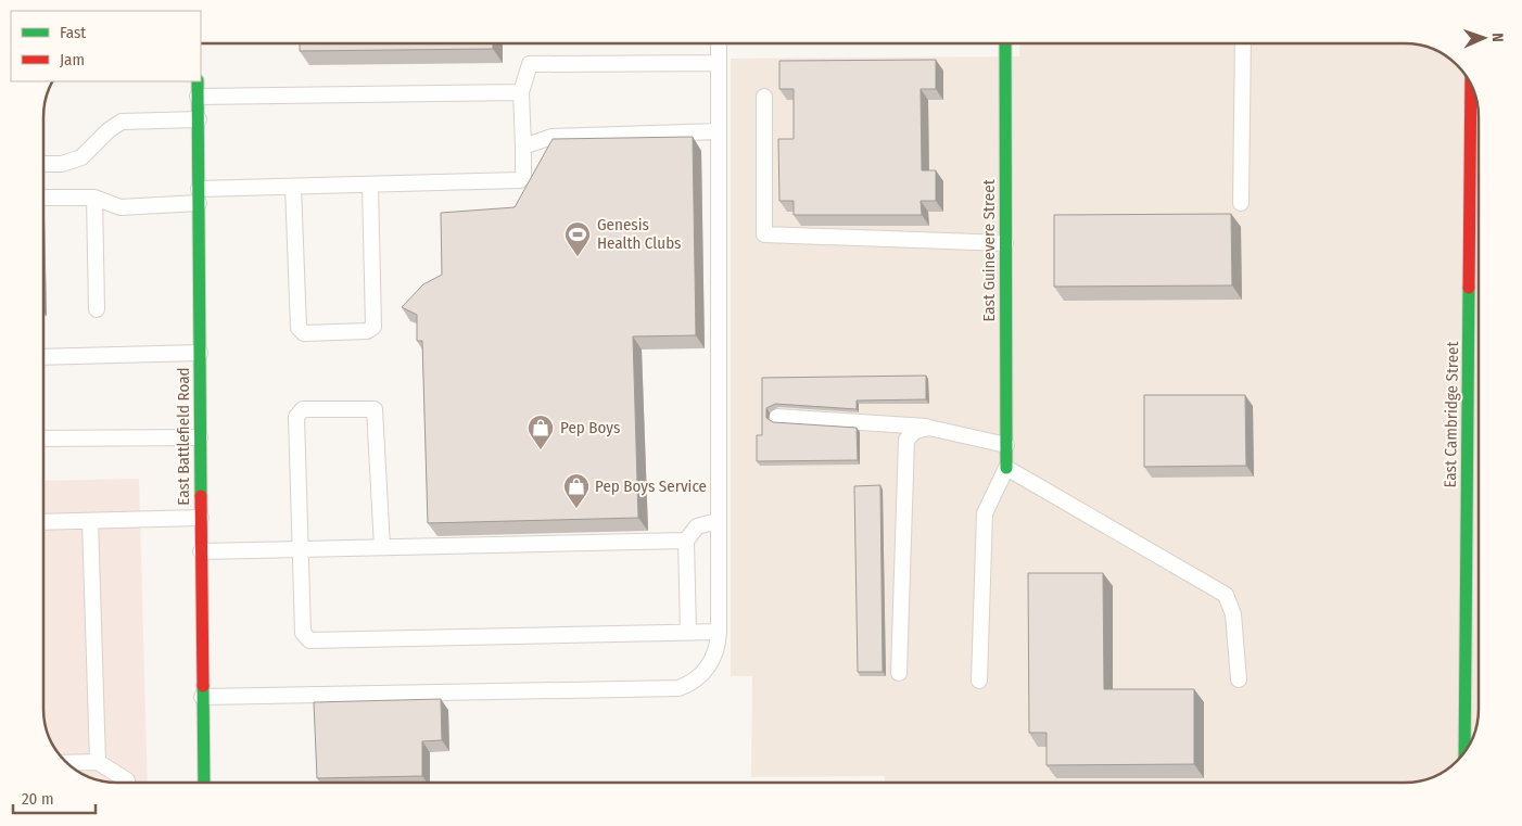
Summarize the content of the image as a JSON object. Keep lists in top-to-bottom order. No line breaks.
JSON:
{"streets":{"street":["East Guinevere Street","East Cambridge Street","East Battlefield Road"]},"places":{"sports":["Genesis Health Clubs"],"shop":["Pep Boys","Pep Boys Service"]},"legend":["Fast","Jam"],"scale_bar":"20 m","north":"right"}
